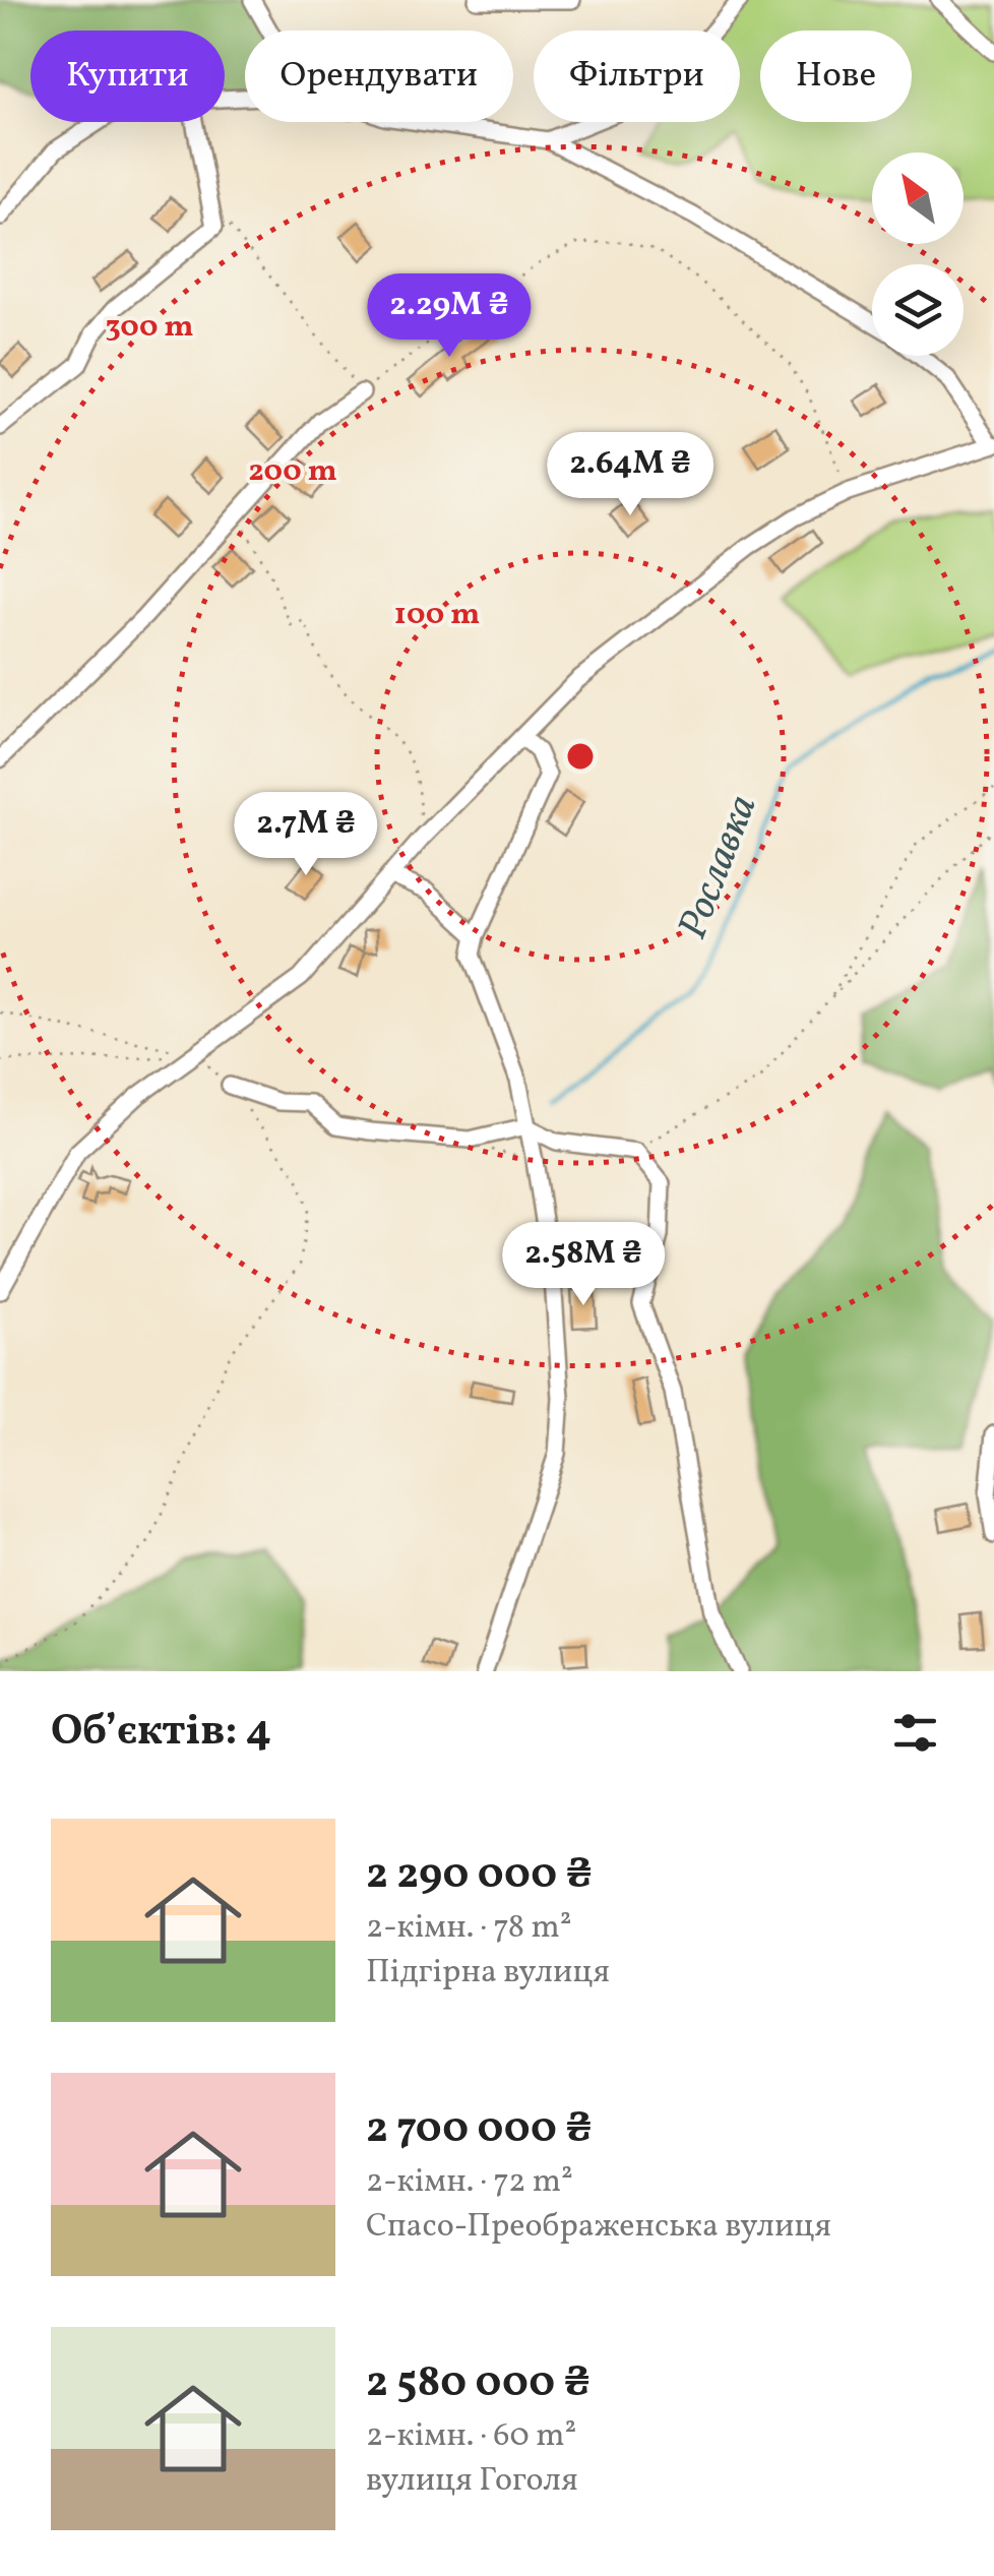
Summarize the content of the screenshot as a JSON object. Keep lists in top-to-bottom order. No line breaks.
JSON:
{"water":["Рославка"],"north":"top left","page":{"chip":["Купити","Орендувати","Фільтри","Нове"],"price":["2.29M ₴","2.64M ₴","2.7M ₴","2.58M ₴"],"heading":"Об’єктів: 4","list":[{"name":"2 290 000 ₴","note":"2-кімн. · 78 m² · Підгірна вулиця"},{"name":"2 700 000 ₴","note":"2-кімн. · 72 m² · Спасо-Преображенська вулиця"},{"name":"2 580 000 ₴","note":"2-кімн. · 60 m² · вулиця Гоголя"}]},"rings":["300 m","200 m","100 m"]}
